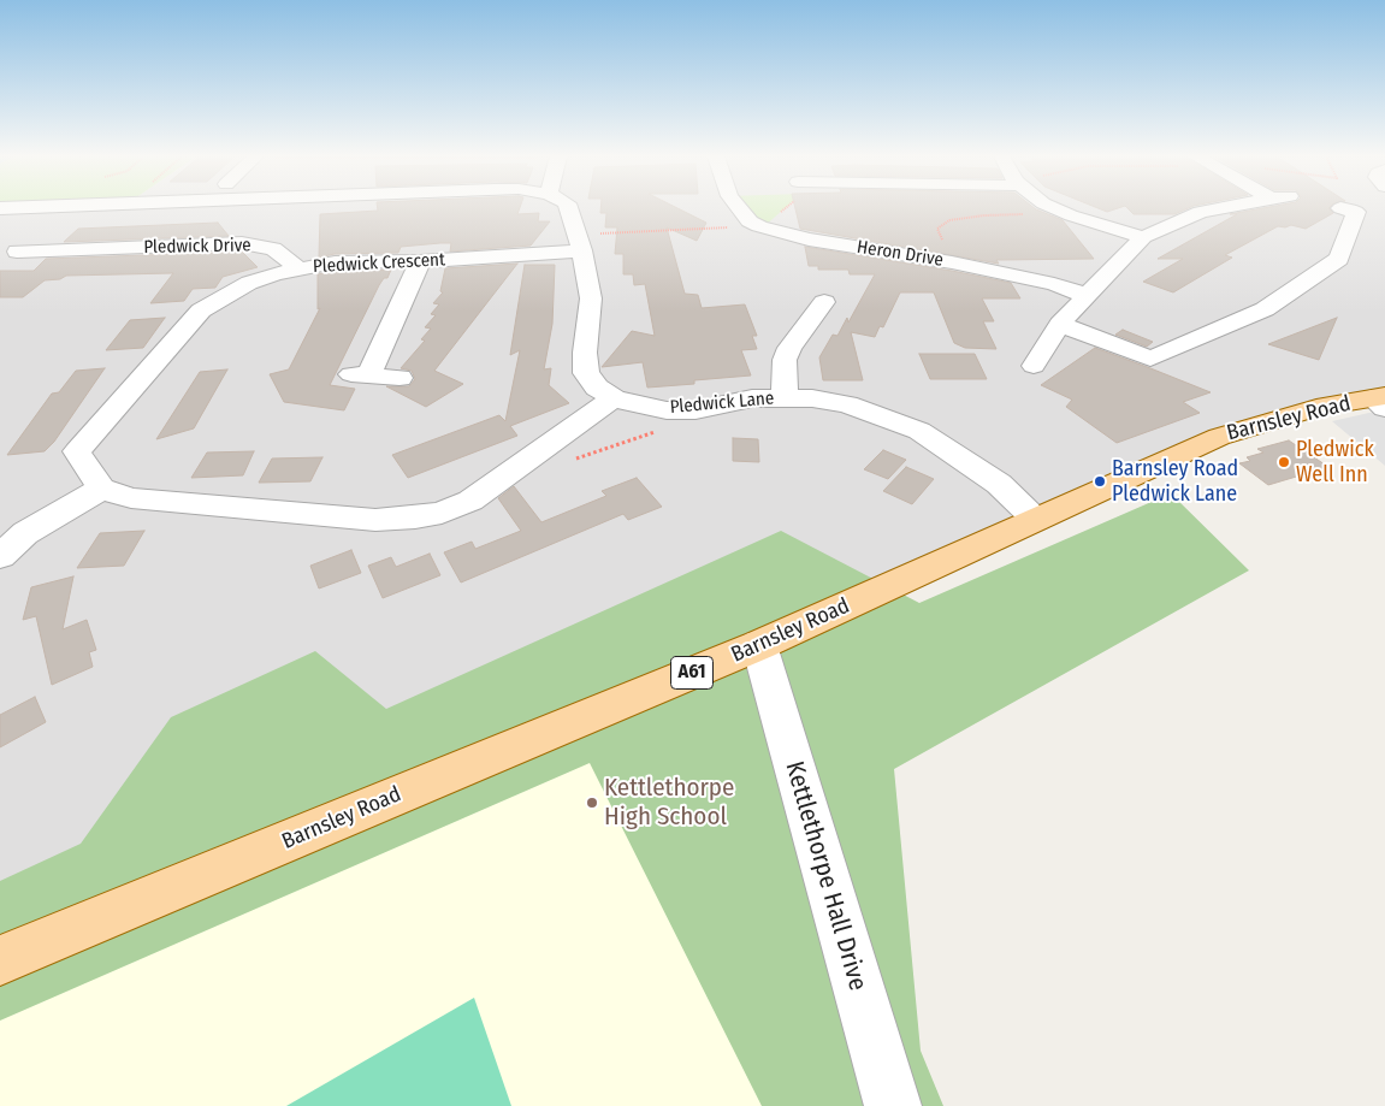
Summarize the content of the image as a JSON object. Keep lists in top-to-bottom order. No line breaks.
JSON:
{"streets":{"main road":["Barnsley Road","A61"],"street":["Pledwick Drive","Heron Drive","Pledwick Crescent","Pledwick Lane","Kettlethorpe Hall Drive"]},"crossings":[["Pledwick Drive","Pledwick Crescent"],["Pledwick Crescent","Pledwick Lane"],["Pledwick Lane","Barnsley Road"],["Barnsley Road","Kettlethorpe Hall Drive"]],"places":["Pledwick Well Inn","Barnsley Road Pledwick Lane","Kettlethorpe High School"]}
